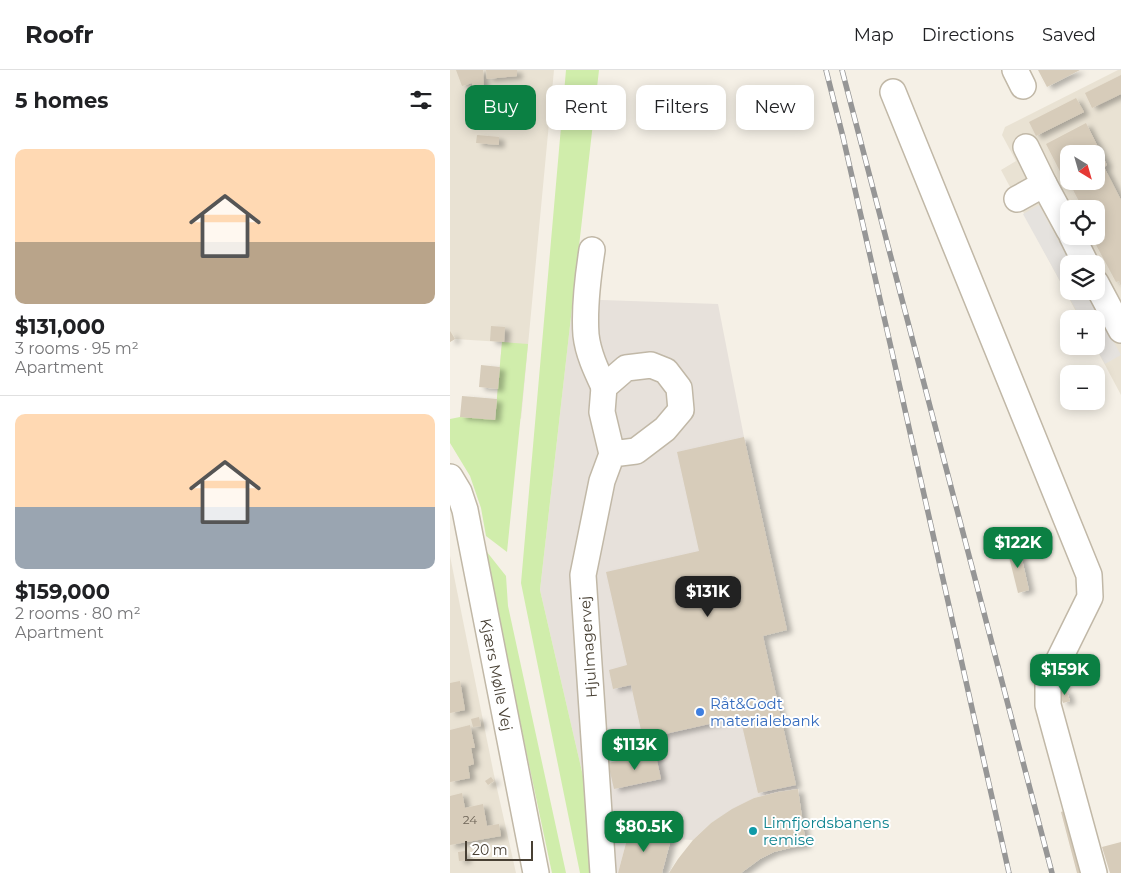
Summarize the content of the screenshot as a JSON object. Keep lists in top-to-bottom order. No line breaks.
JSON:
{"streets":{"street":["Hjulmagervej","Kjærs Mølle Vej"]},"places":["Råt&Godt materialebank","Limfjordsbanens remise"],"house_numbers":["24"],"scale_bar":"20 m","north":"bottom right","page":{"header":"Roofr","nav":["Map","Directions","Saved"],"heading":"5 homes","chip":["Buy","Rent","Filters","New"],"list":[{"name":"$131,000","note":"3 rooms · 95 m² · Apartment"},{"name":"$159,000","note":"2 rooms · 80 m² · Apartment"}],"map_buttons":["+","−"],"price":["$122K","$131K","$159K","$113K","$80.5K"],"scale":"20 m"}}
